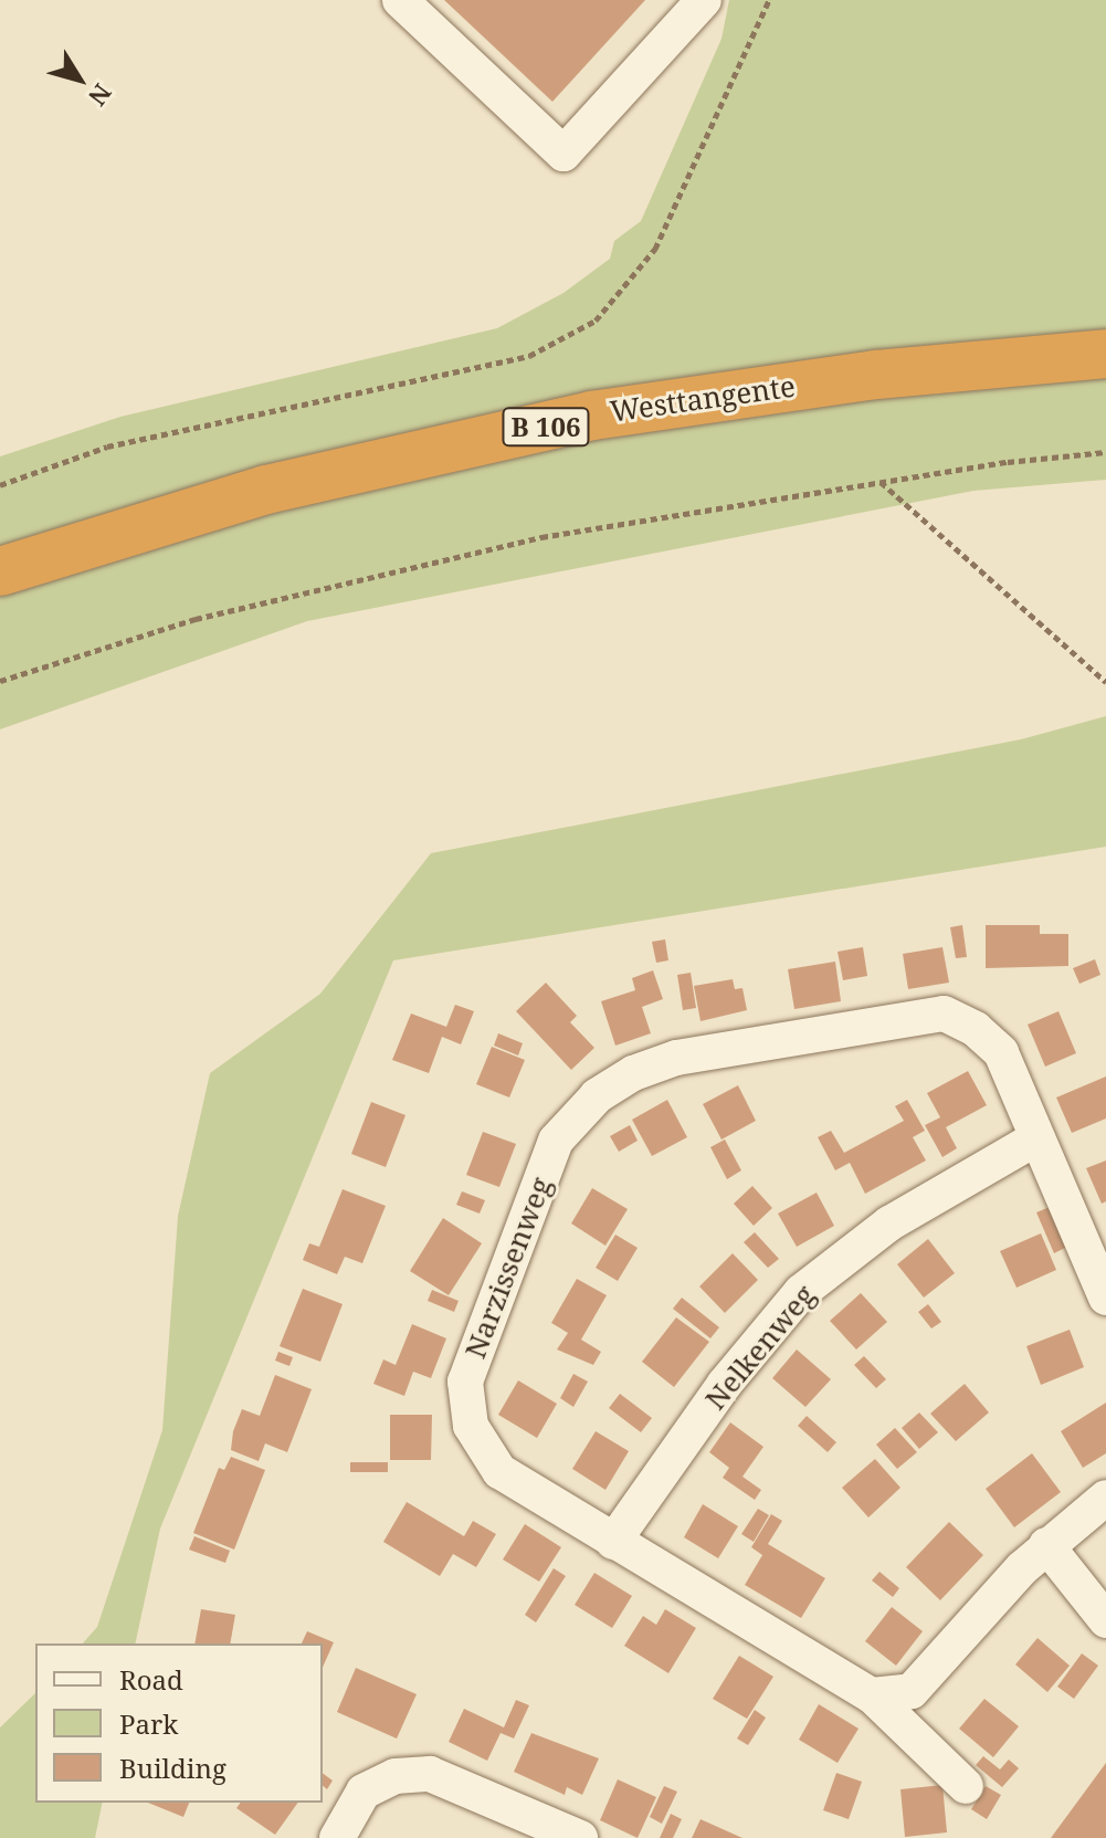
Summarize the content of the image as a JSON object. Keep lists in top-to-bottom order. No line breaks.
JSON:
{"streets":{"highway":["Westtangente","B 106"],"street":["Narzissenweg","Nelkenweg"]},"crossings":[["Narzissenweg","Nelkenweg"]],"legend":["Road","Park","Building"],"north":"bottom right"}
